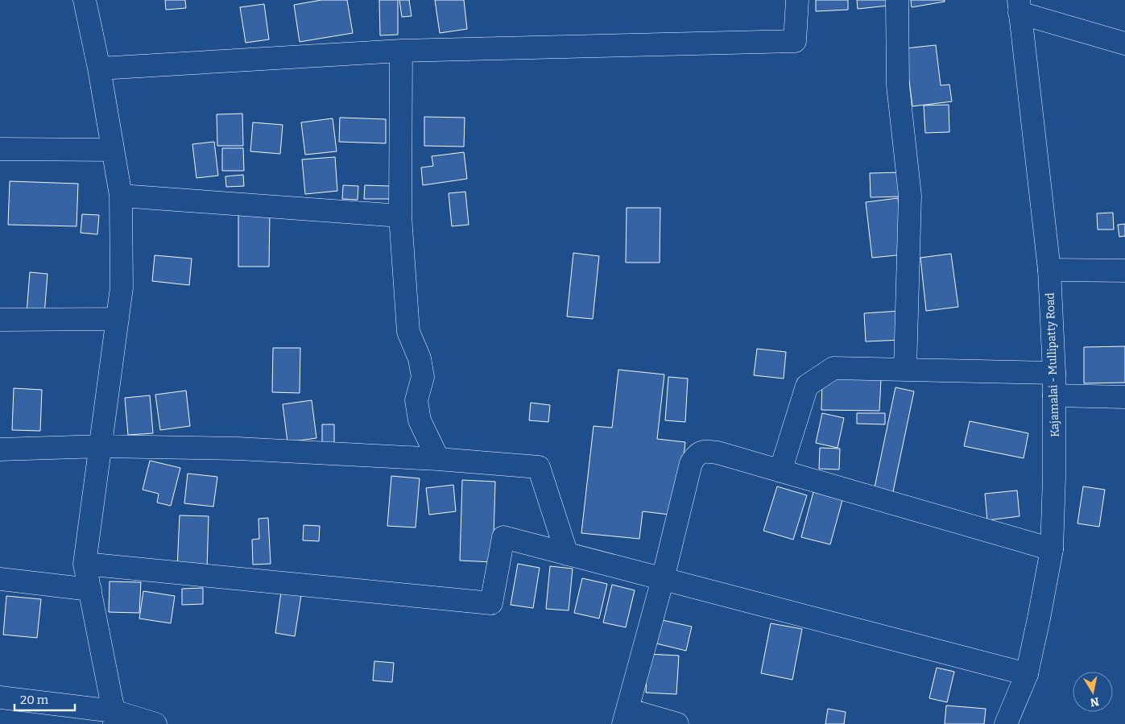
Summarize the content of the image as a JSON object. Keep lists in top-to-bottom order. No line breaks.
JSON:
{"streets":{"street":["Kajamalai - Mullipatty Road"]},"scale_bar":"20 m","north":"bottom"}
